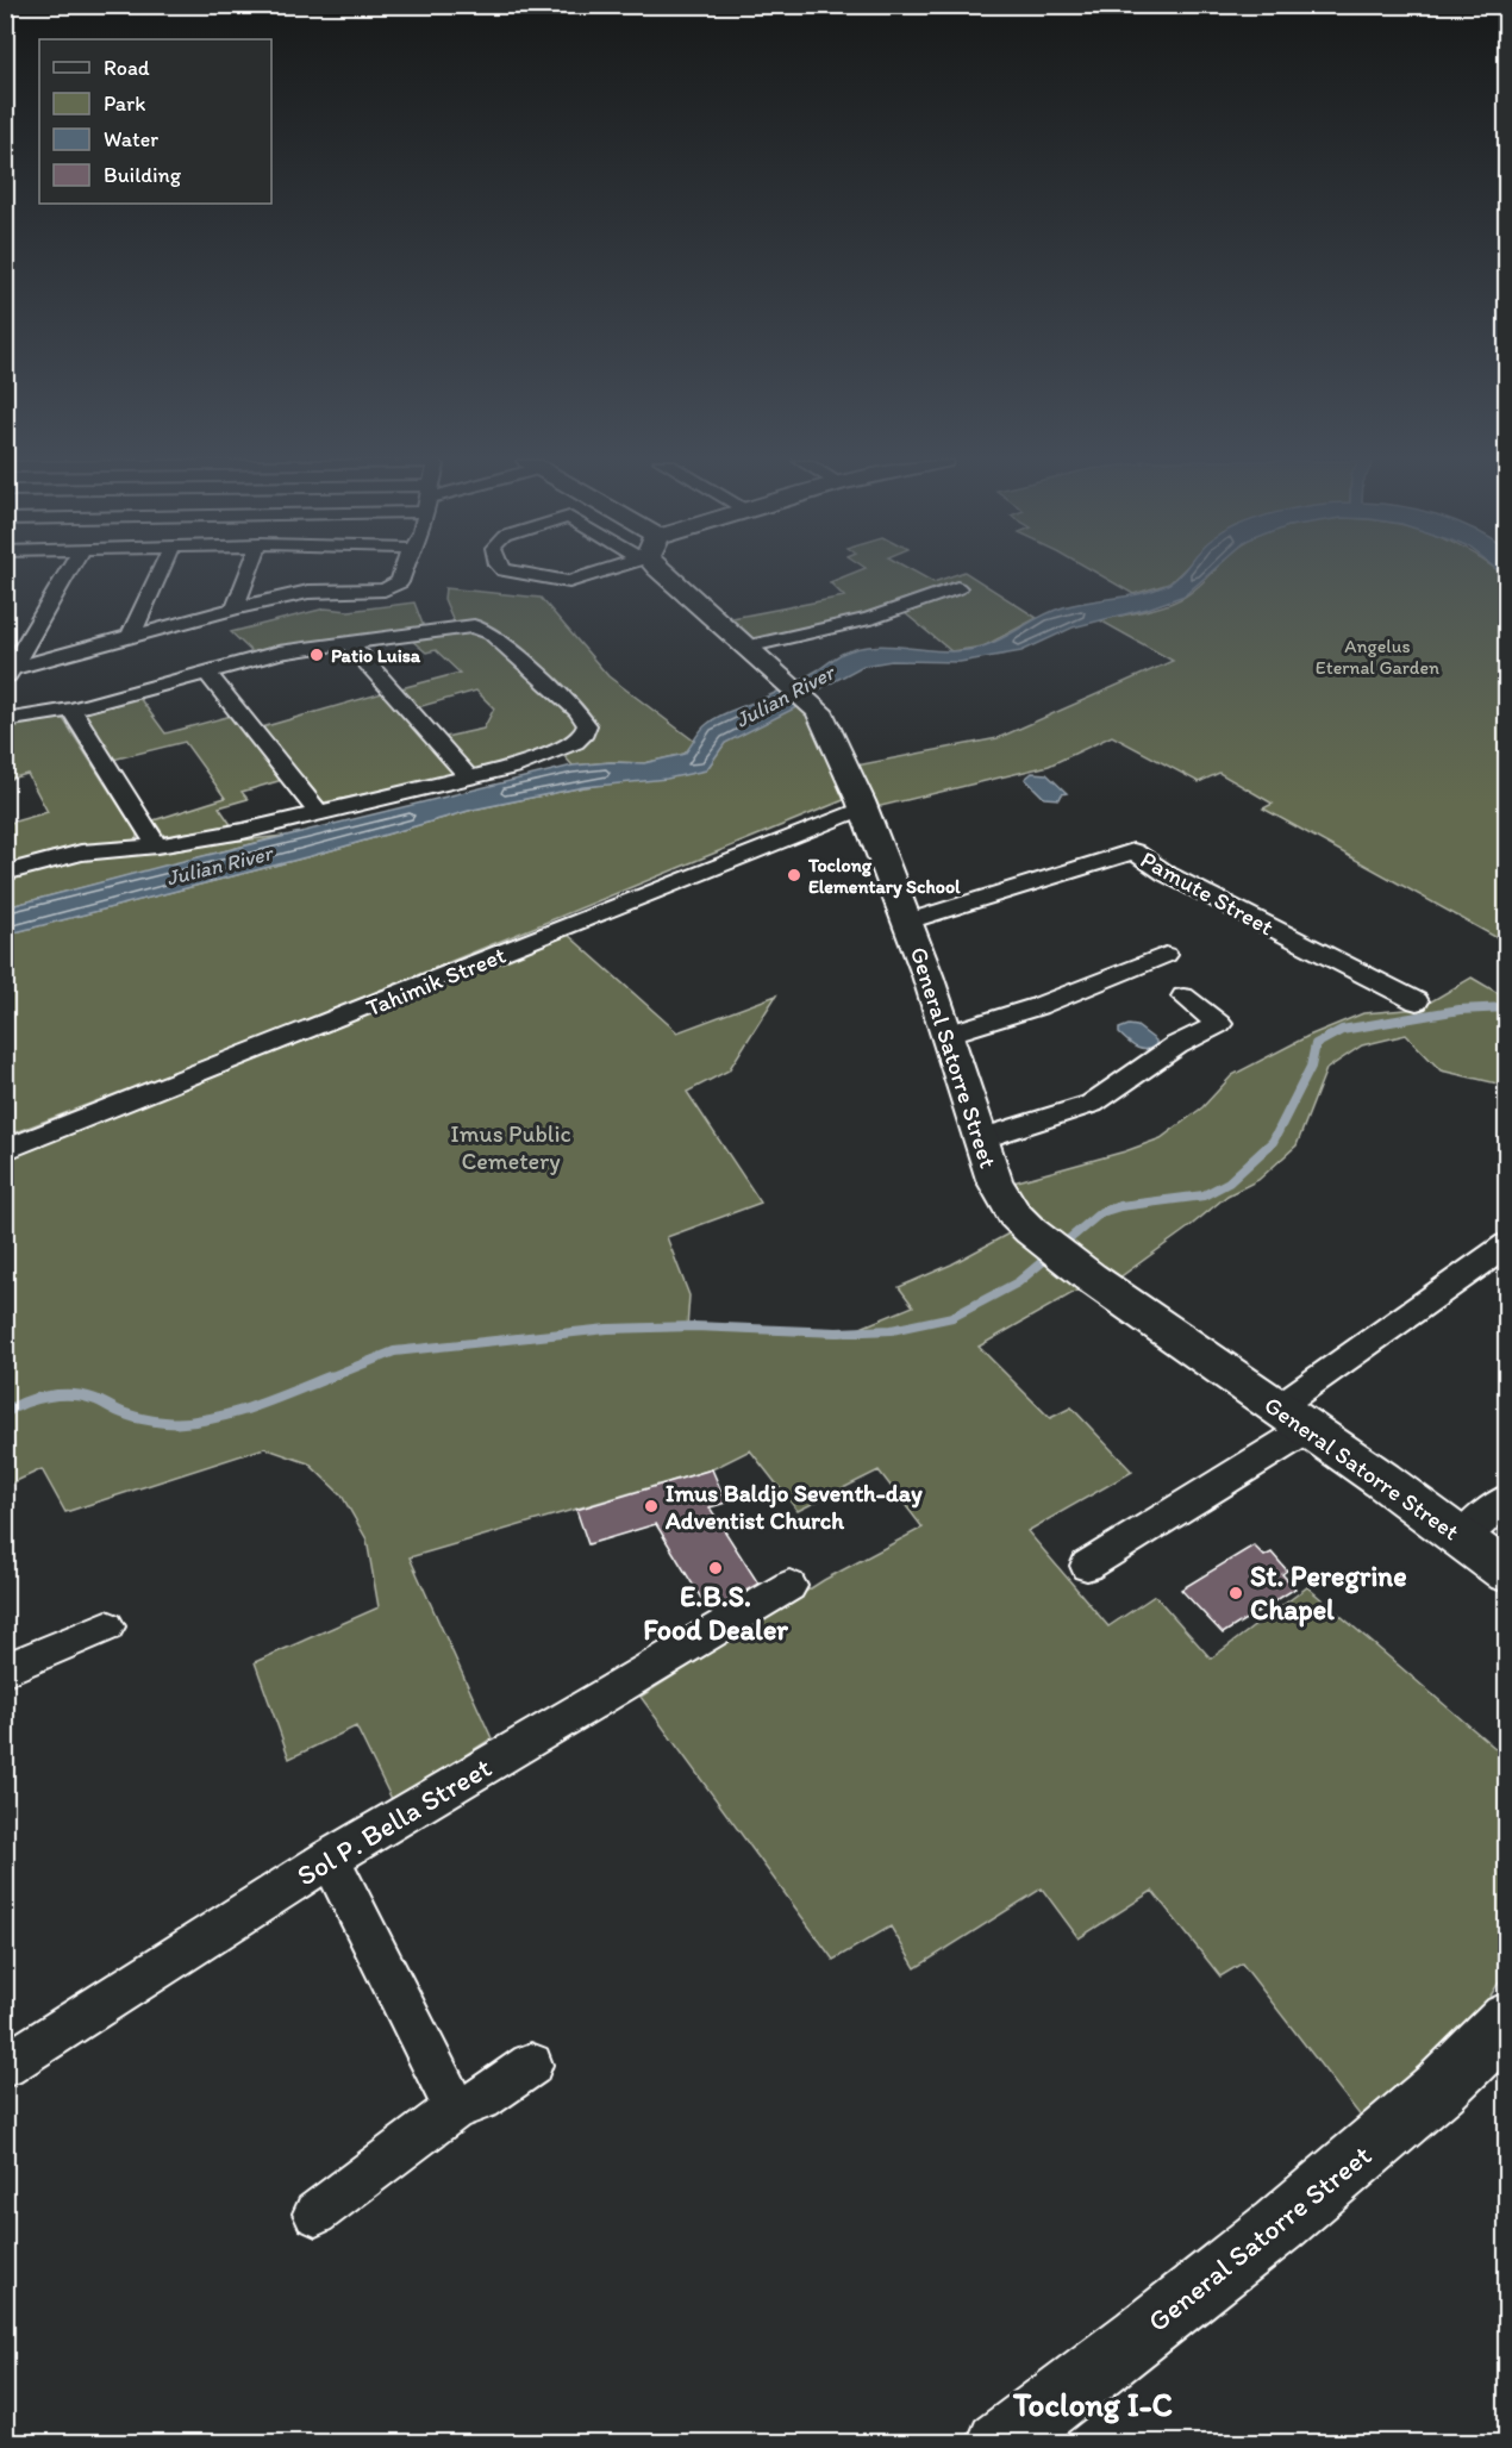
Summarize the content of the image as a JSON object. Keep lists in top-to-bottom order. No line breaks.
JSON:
{"streets":{"street":["Pamute Street","Tahimik Street","General Satorre Street","Sol P. Bella Street"]},"crossings":[["Pamute Street","General Satorre Street"],["Tahimik Street","General Satorre Street"]],"districts":["Toclong I-C"],"water":["Julian River"],"parks":["Angelus Eternal Garden","Imus Public Cemetery"],"places":["Patio Luisa","Toclong Elementary School","Imus Baldjo Seventh-day Adventist Church","E.B.S. Food Dealer","St. Peregrine Chapel"],"legend":["Road","Park","Water","Building"]}
